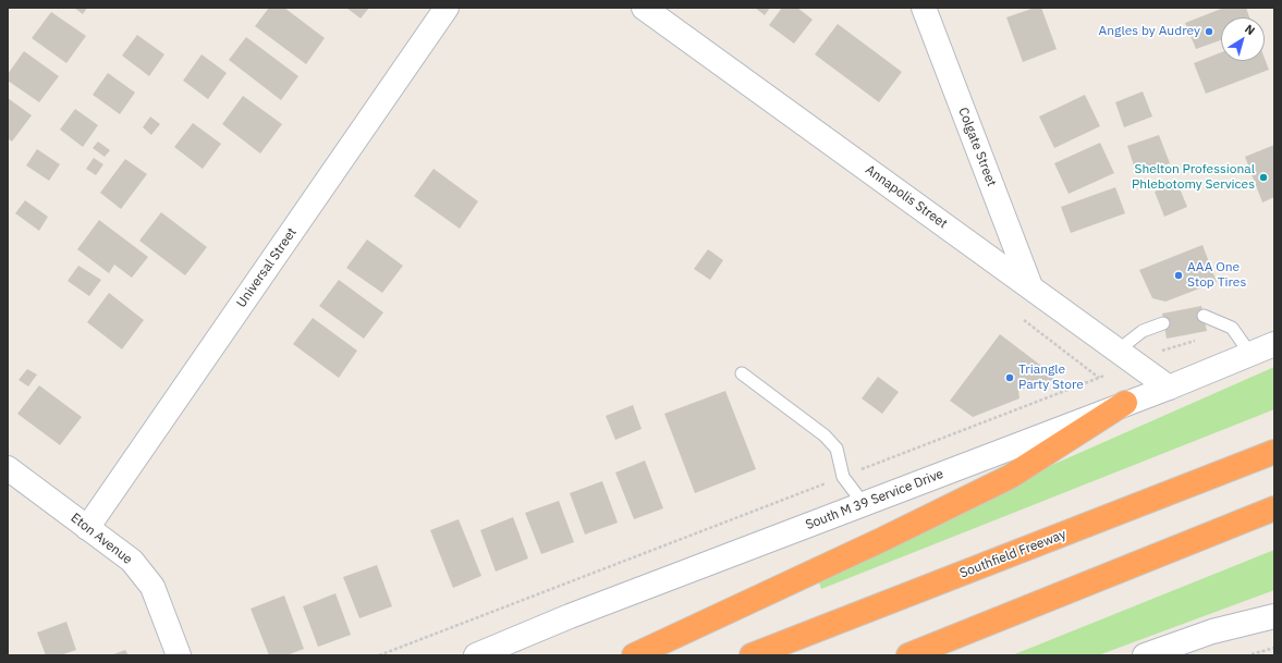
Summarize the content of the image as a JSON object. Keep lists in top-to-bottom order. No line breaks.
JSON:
{"streets":{"highway":["Southfield Freeway"],"street":["Colgate Street","Annapolis Street","Universal Street","South M 39 Service Drive","Eton Avenue"]},"crossings":[["Colgate Street","Annapolis Street"],["Annapolis Street","South M 39 Service Drive"],["Universal Street","Eton Avenue"]],"places":["Angles by Audrey","Shelton Professional Phlebotomy Services","AAA One Stop Tires","Triangle Party Store"],"north":"top right"}
